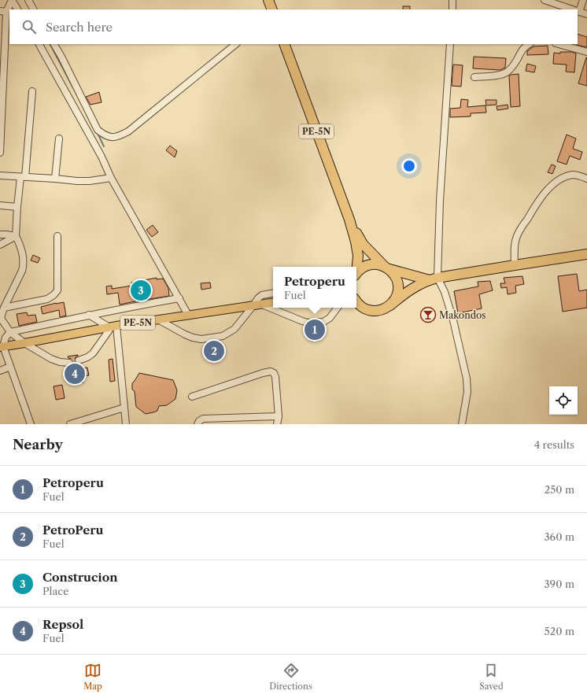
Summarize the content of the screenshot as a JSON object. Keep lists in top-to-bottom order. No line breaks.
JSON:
{"streets":{"highway":["PE-5N"]},"places":{"bar":["Makondos"]},"page":{"search":"Search here","popup":["Petroperu","Fuel"],"pins":["3","1","2","4"],"heading":["Nearby","4 results"],"list":[{"mark":"1","name":"Petroperu","note":"Fuel","value":"250 m"},{"mark":"2","name":"PetroPeru","note":"Fuel","value":"360 m"},{"mark":"3","name":"Construcion","note":"Place","value":"390 m"},{"mark":"4","name":"Repsol","note":"Fuel","value":"520 m"}],"nav":["Map","Directions","Saved"]}}
